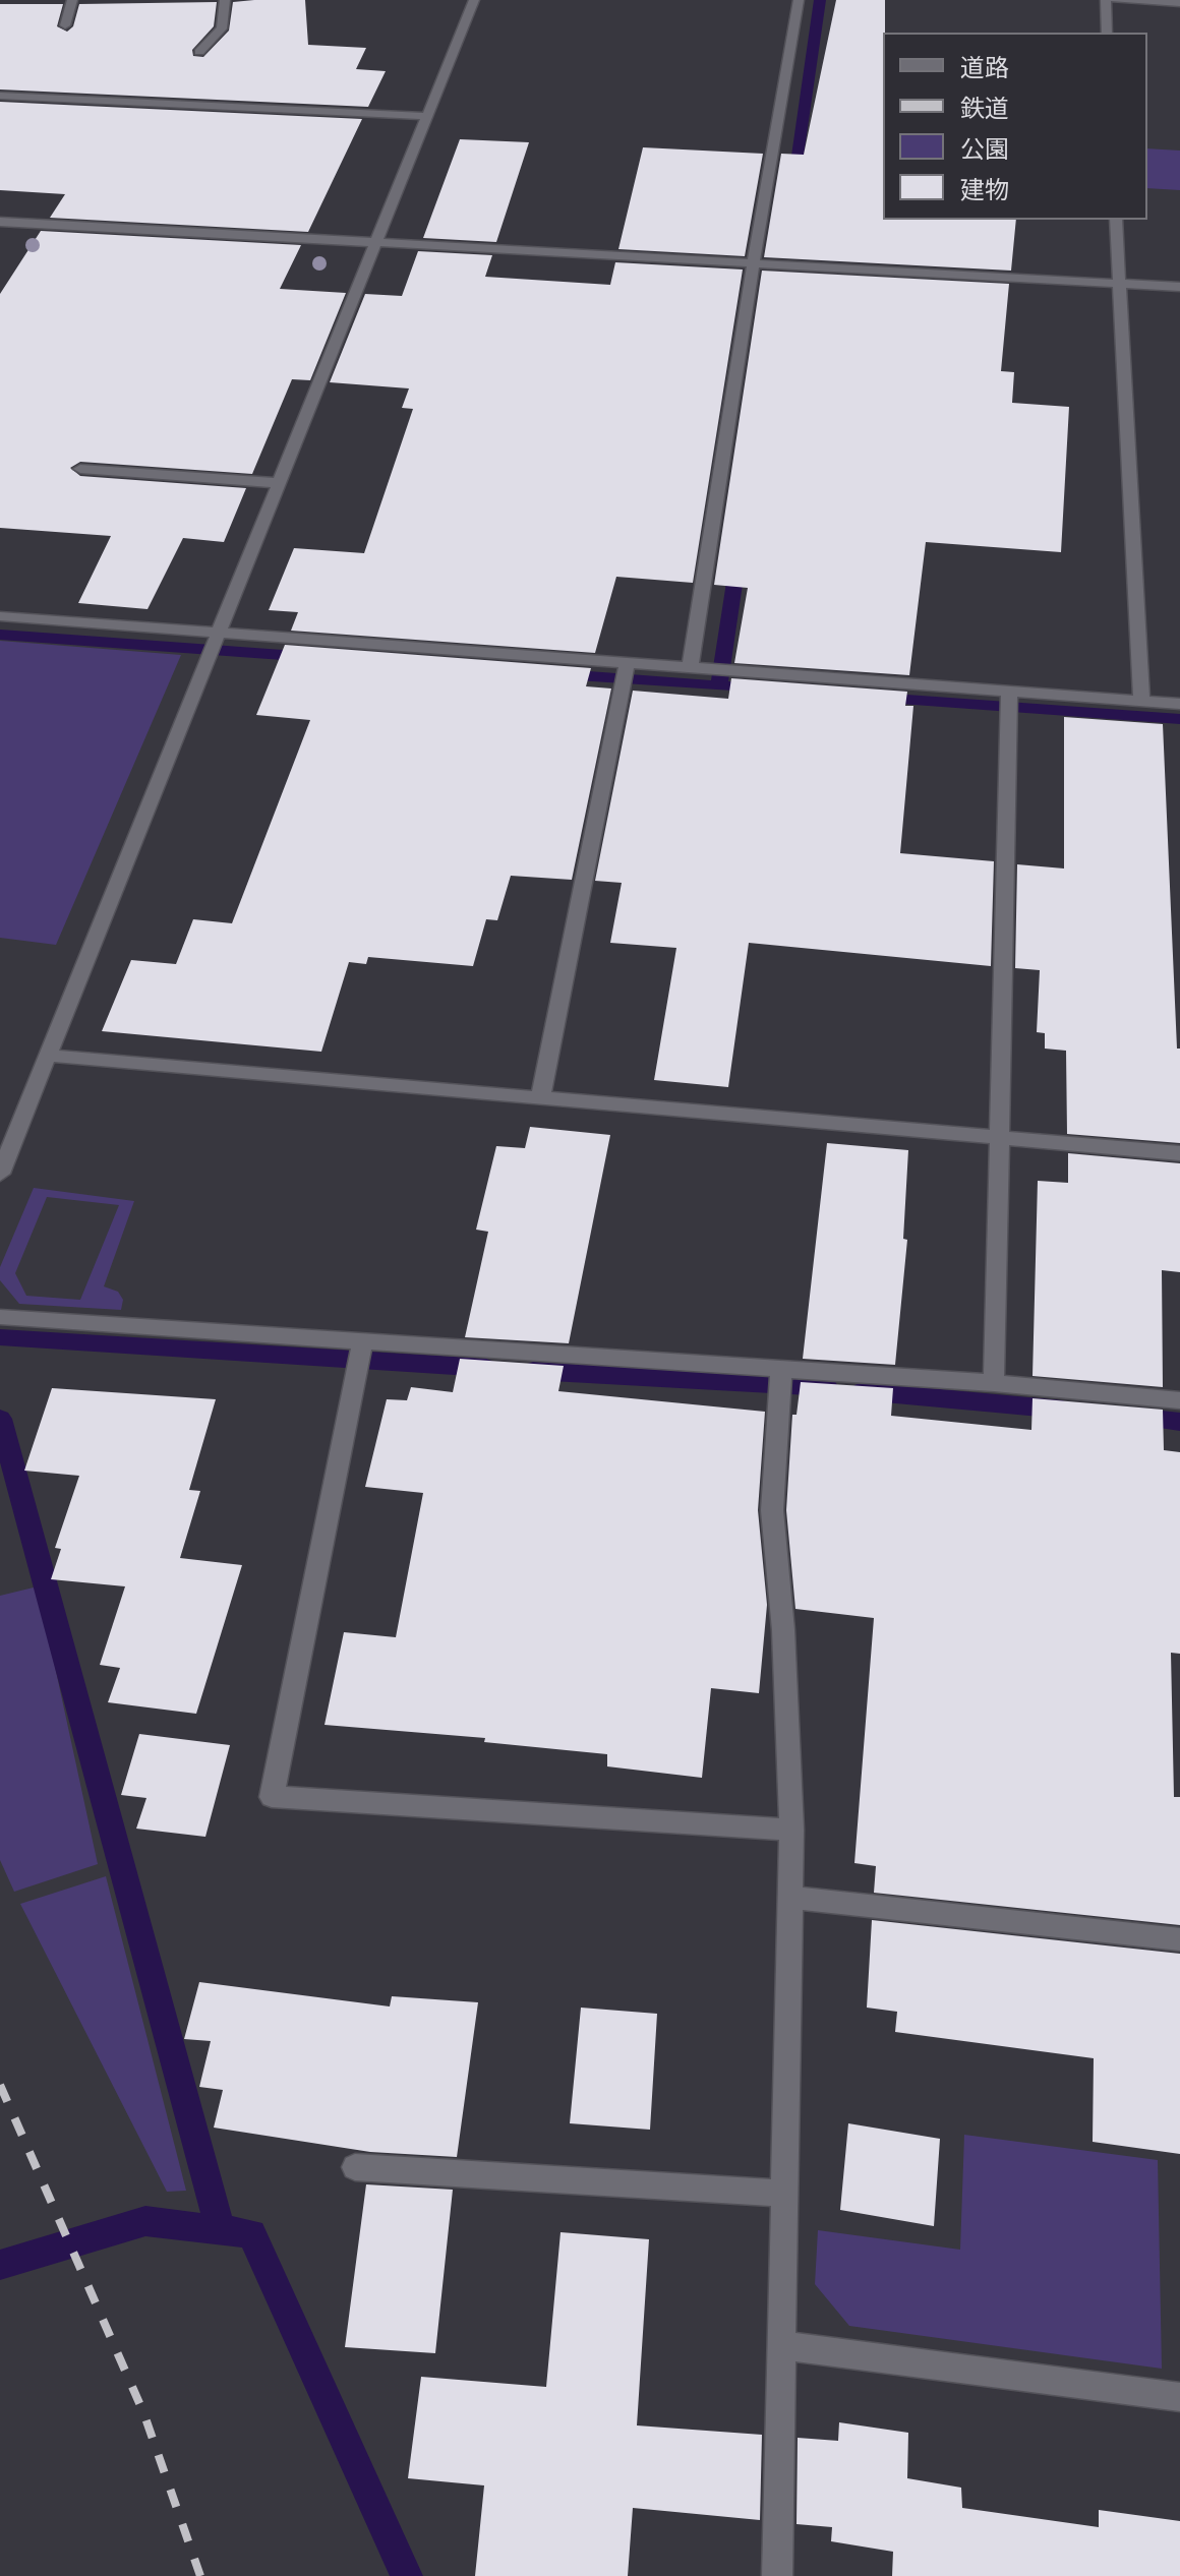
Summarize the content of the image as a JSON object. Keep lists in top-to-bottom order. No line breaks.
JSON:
{"legend":["道路","鉄道","公園","建物"]}
